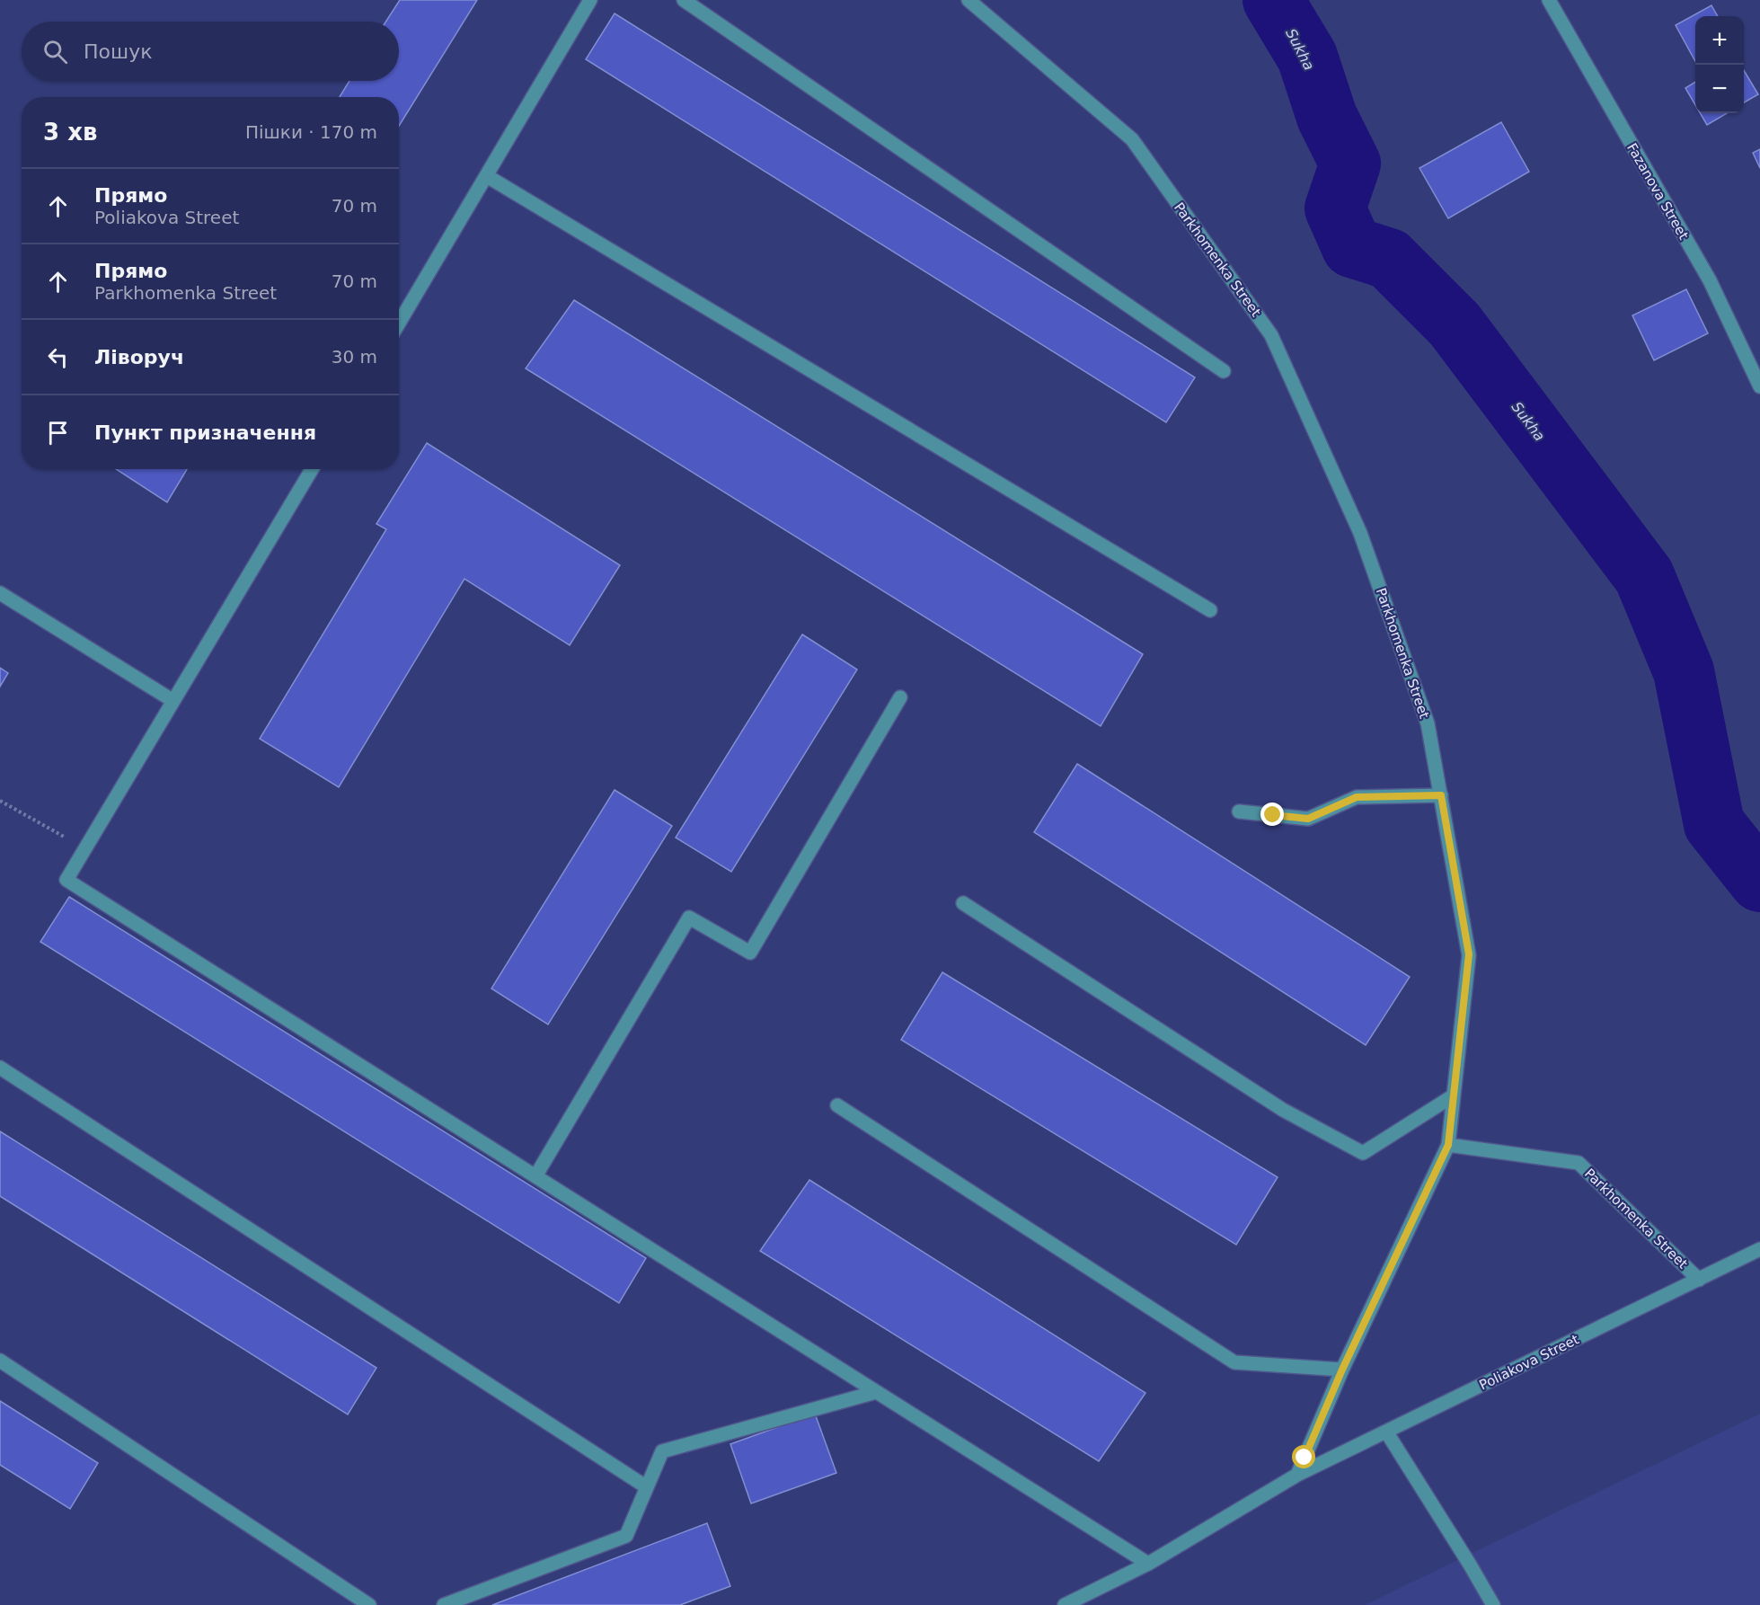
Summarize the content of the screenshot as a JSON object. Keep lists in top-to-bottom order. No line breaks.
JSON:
{"streets":{"street":["Fazanova Street","Parkhomenka Street","Poliakova Street"]},"crossings":[["Parkhomenka Street","Poliakova Street"]],"water":["Sukha"],"page":{"map_buttons":["+","−"],"search":"Пошук","heading":["3 хв","Пішки · 170 m"],"list":[["Прямо","Poliakova Street","70 m"],["Прямо","Parkhomenka Street","70 m"],["Ліворуч","30 m"],"Пункт призначення"]}}
